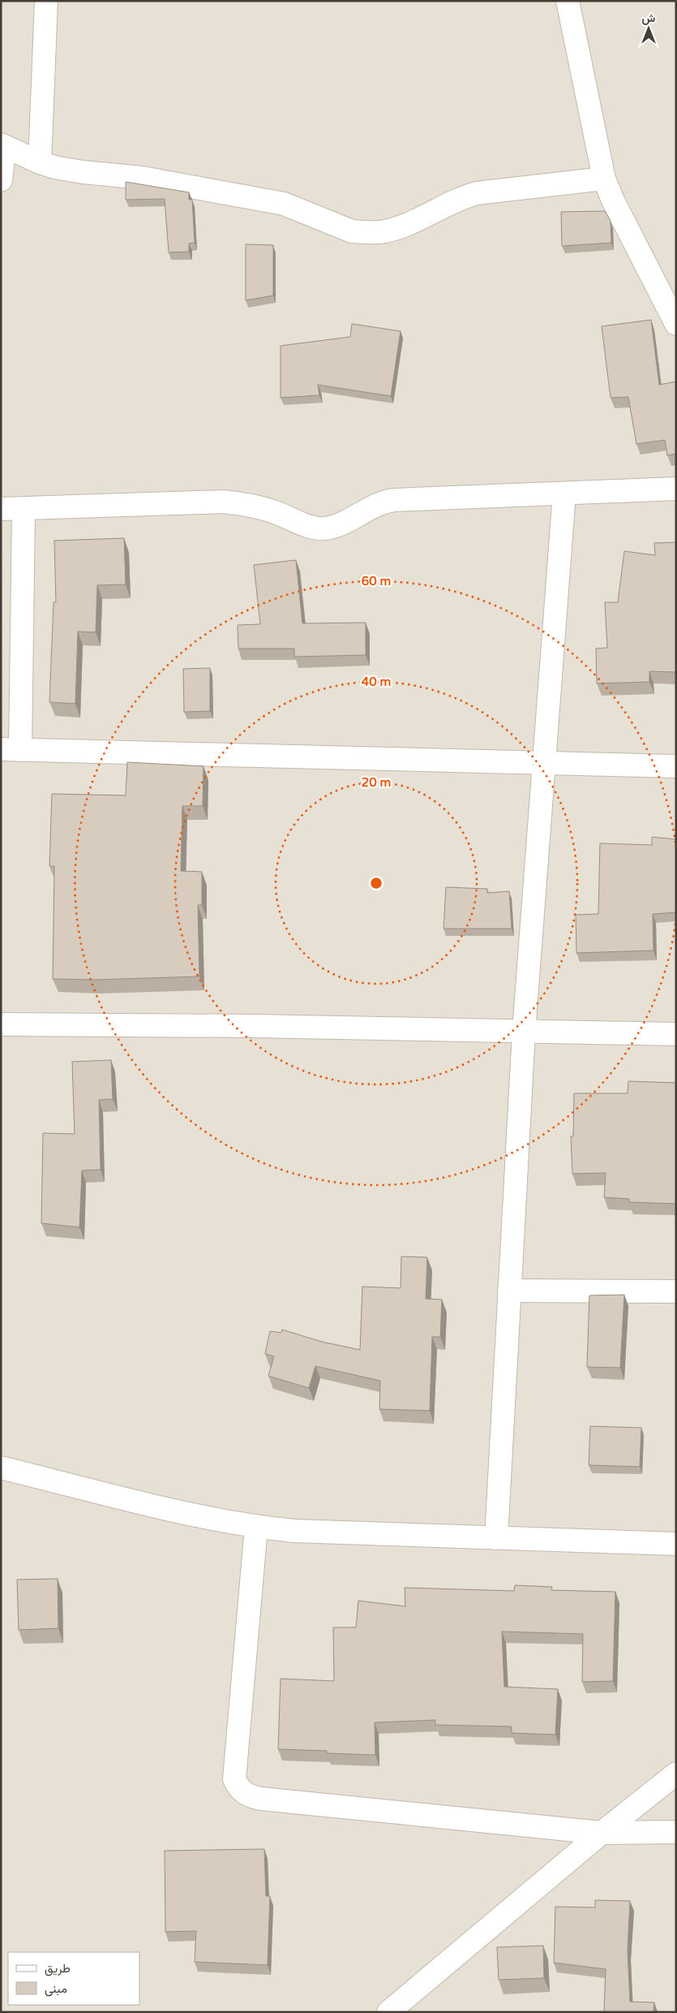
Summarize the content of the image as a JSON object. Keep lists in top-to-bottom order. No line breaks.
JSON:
{"legend":["طريق","مبنى"],"north":"top","rings":["60 m","40 m","20 m"]}
